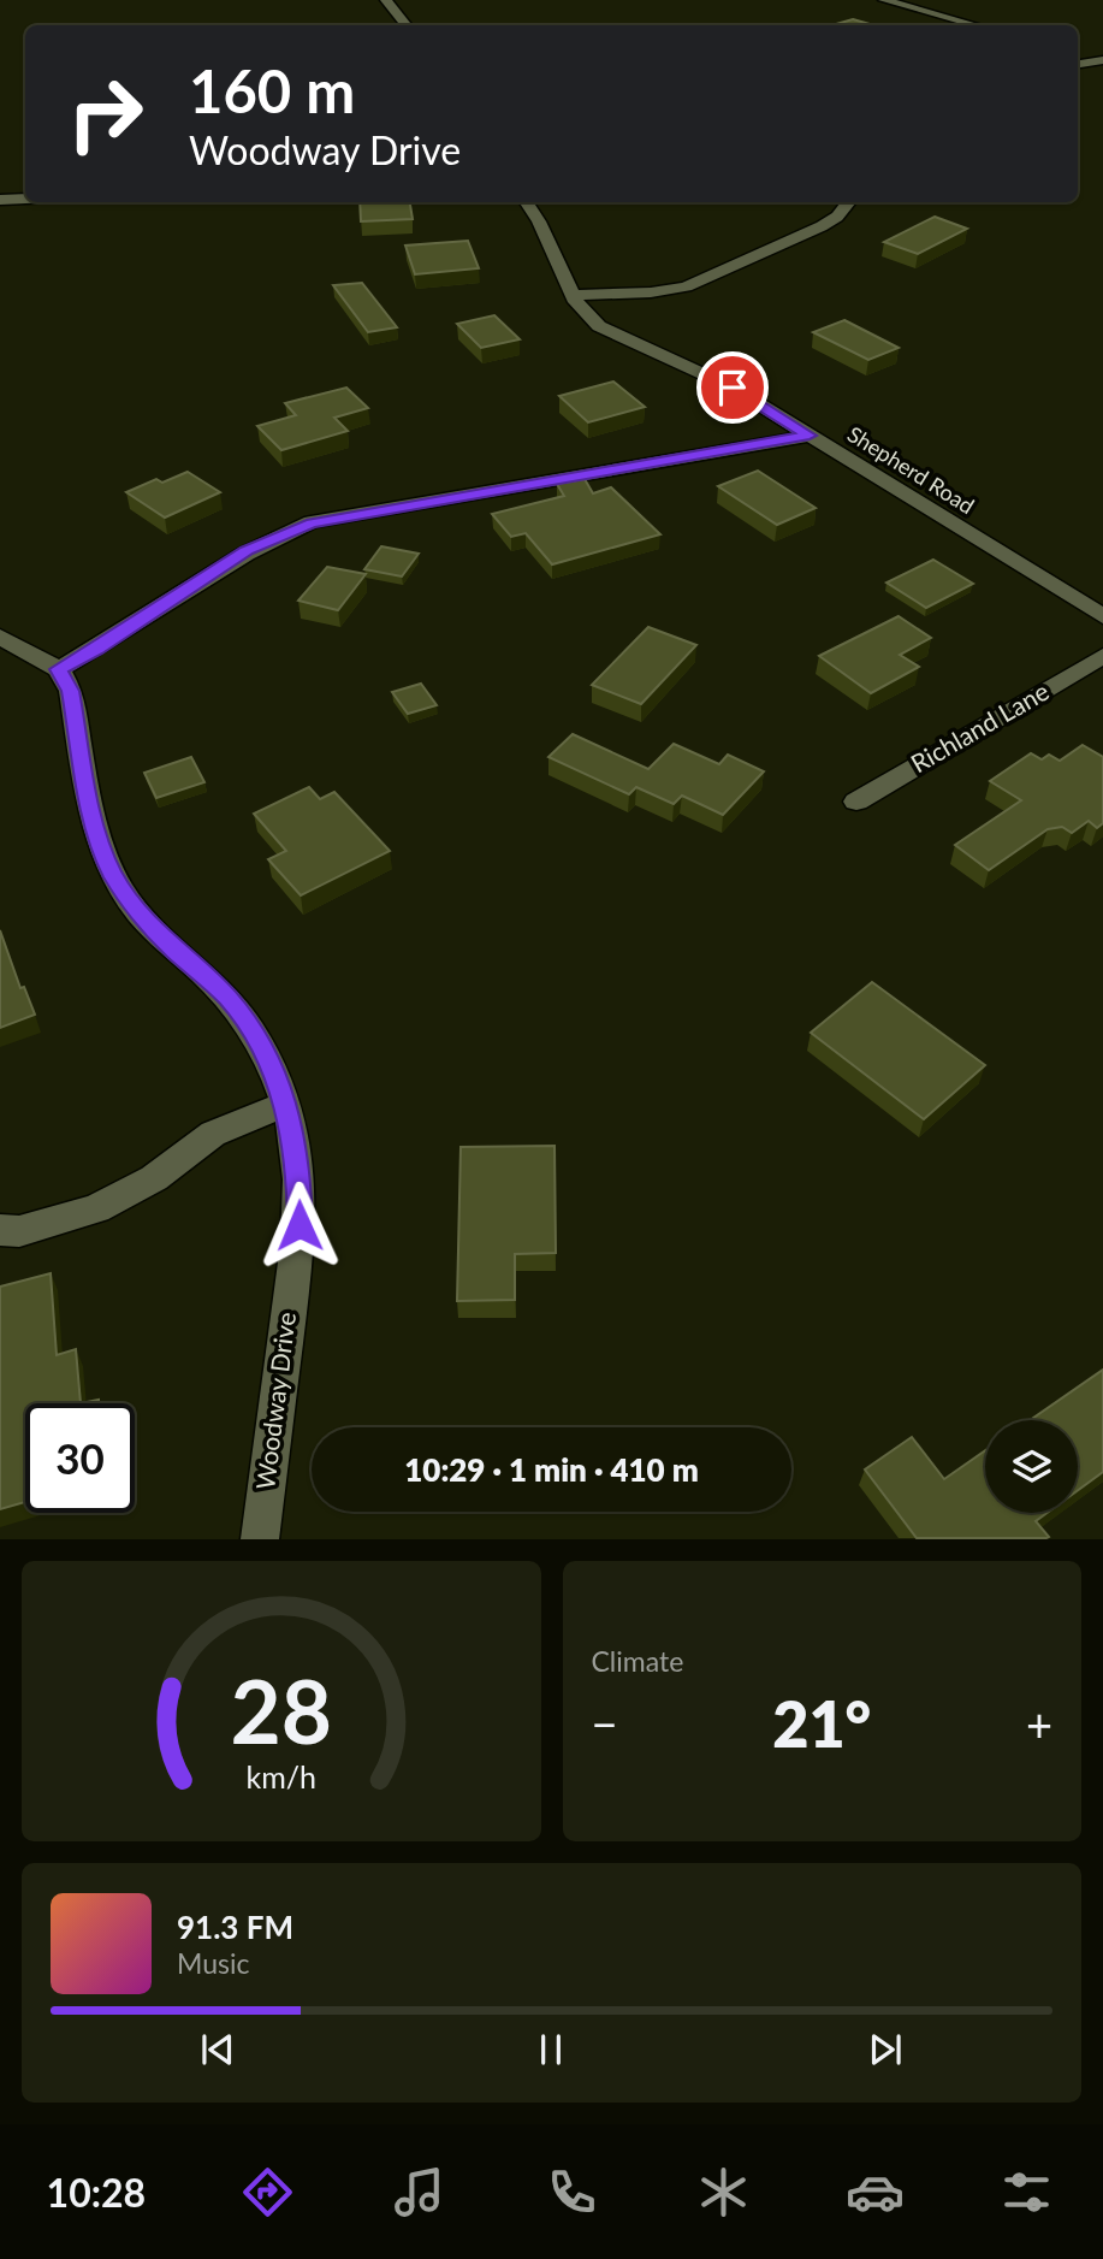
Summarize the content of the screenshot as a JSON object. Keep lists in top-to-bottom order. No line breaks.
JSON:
{"streets":{"street":["Shepherd Road","Richland Lane","Woodway Drive"]},"page":{"turn":["160 m","Woodway Drive"],"limit":"30","trip":"10:29 · 1 min · 410 m","tile":"Climate","heat":["−","21°","+"],"song":["91.3 FM","Music"],"tabs":"10:28","gauge":["28","km/h"]}}
